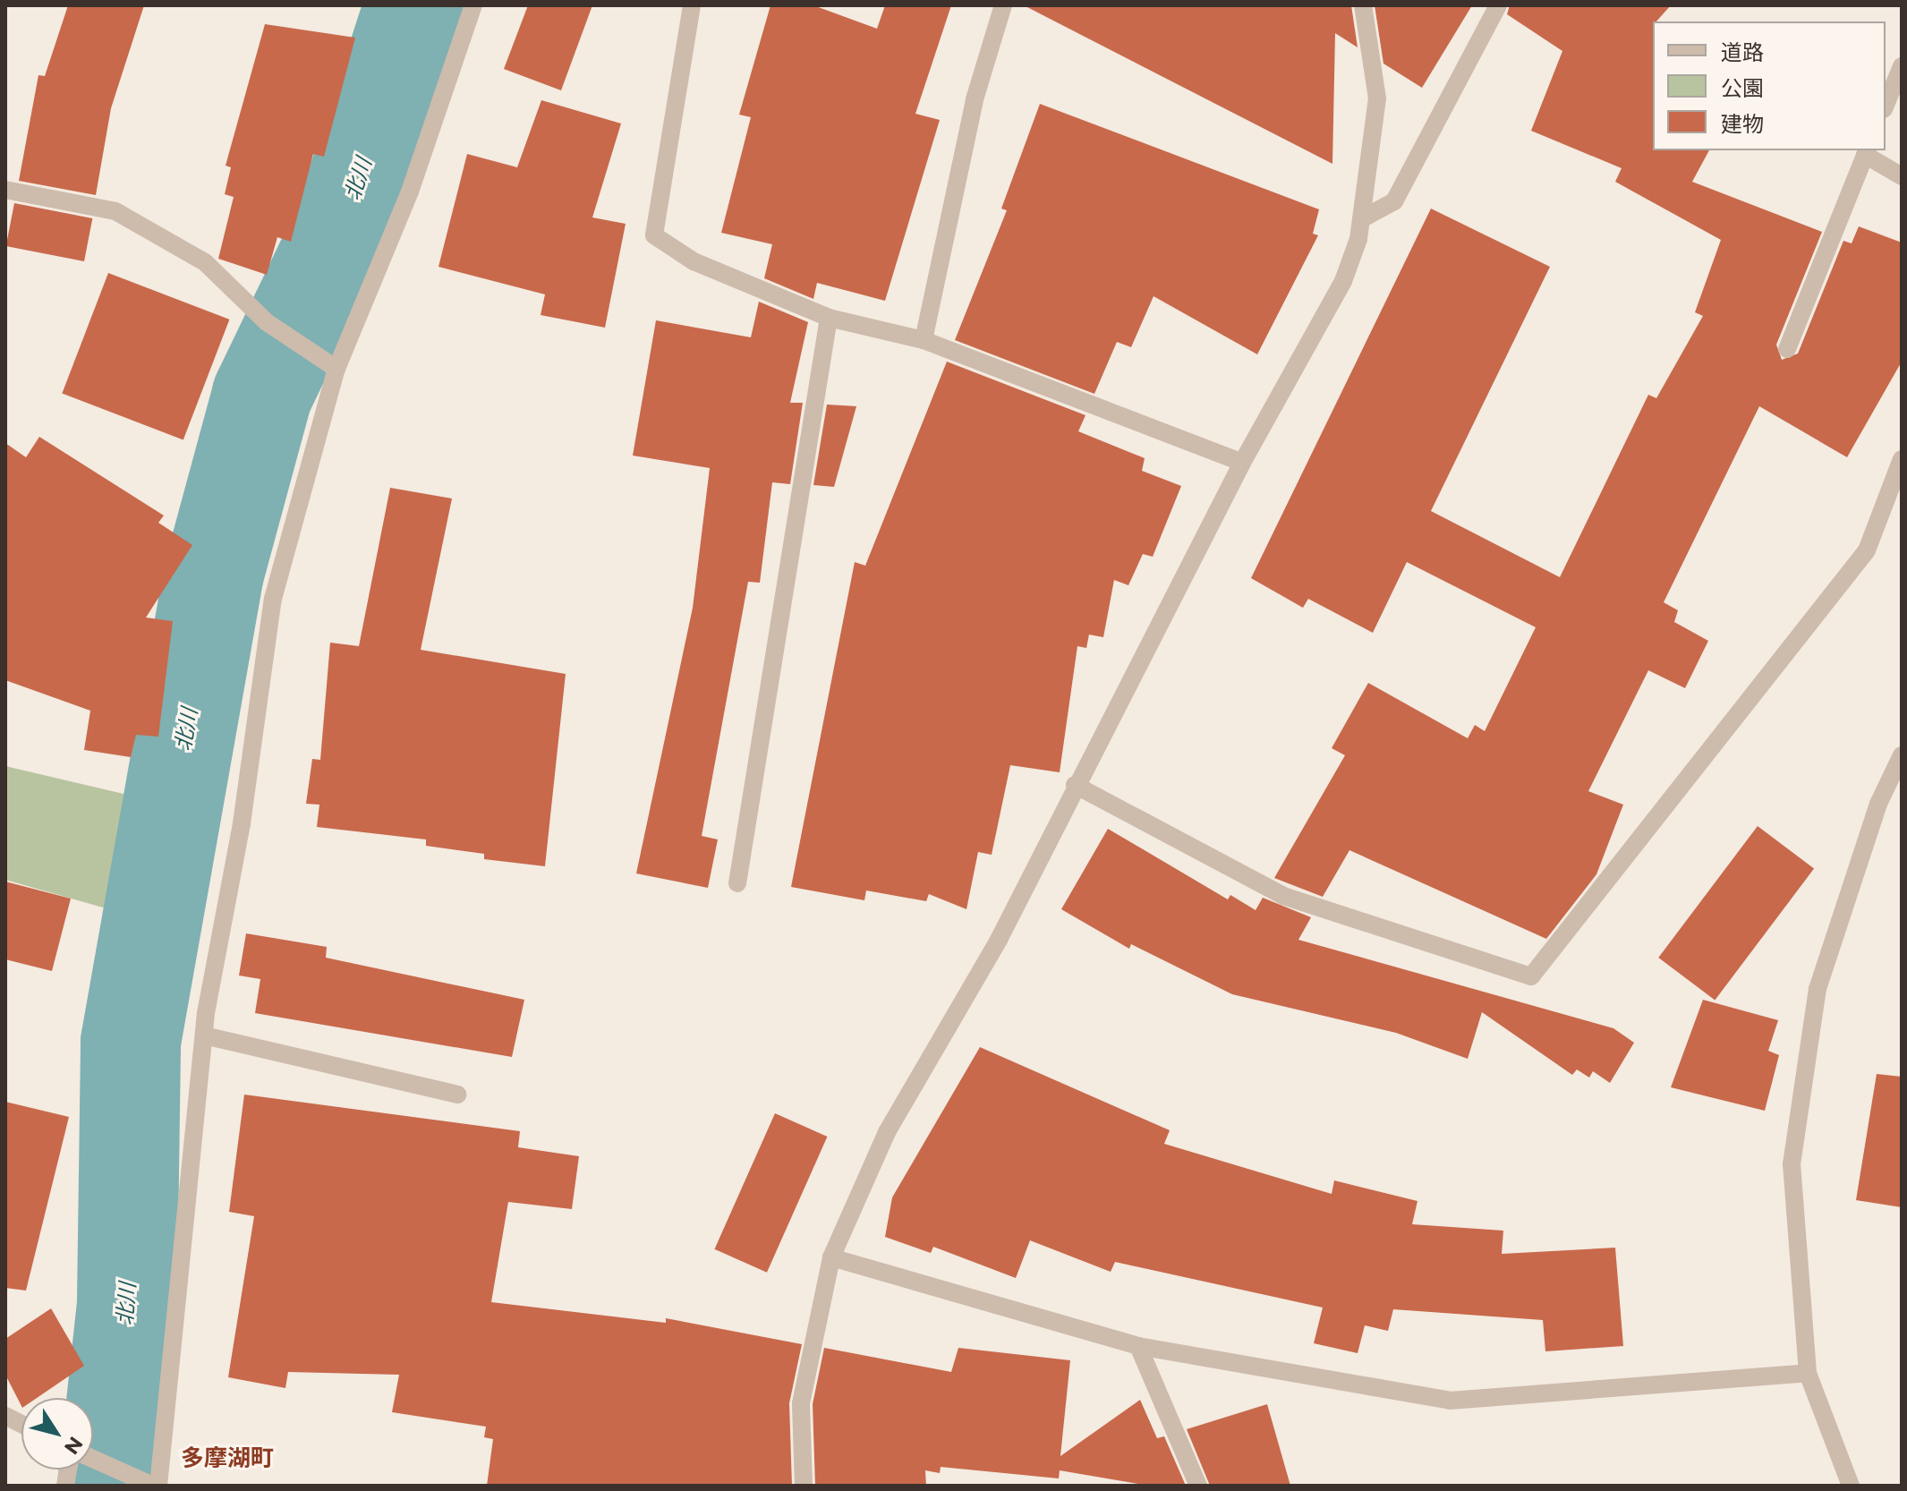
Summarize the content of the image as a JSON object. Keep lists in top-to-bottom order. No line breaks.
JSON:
{"districts":["多摩湖町"],"water":["北川"],"legend":["道路","公園","建物"],"north":"bottom right"}
